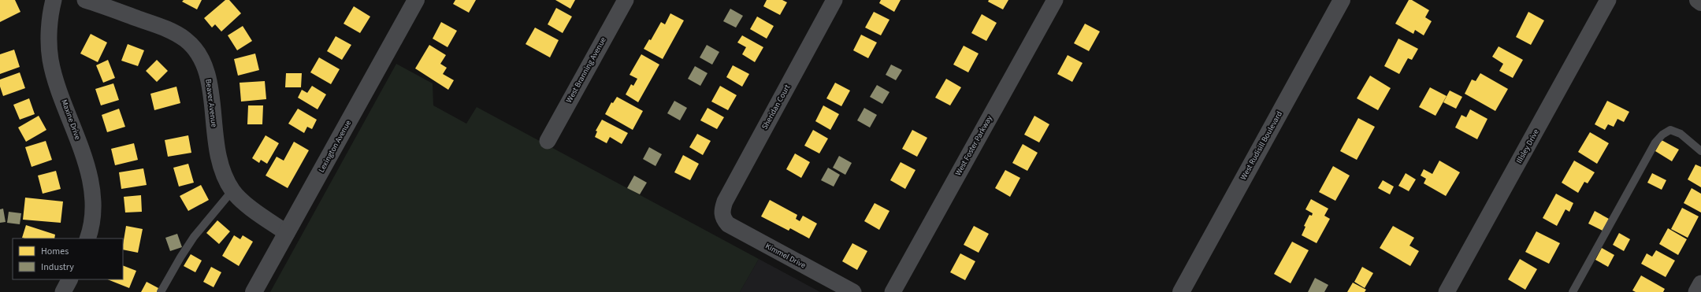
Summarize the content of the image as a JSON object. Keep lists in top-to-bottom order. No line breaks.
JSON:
{"streets":{"street":["West Branning Avenue","Beaver Avenue","Sheridan Court","Maxine Drive","West Foster Parkway","West Rudisill Boulevard","Lexington Avenue","Illsley Drive","Kimmel Drive"]},"crossings":[["Beaver Avenue","Lexington Avenue"],["Sheridan Court","Kimmel Drive"]],"legend":["Homes","Industry"]}
